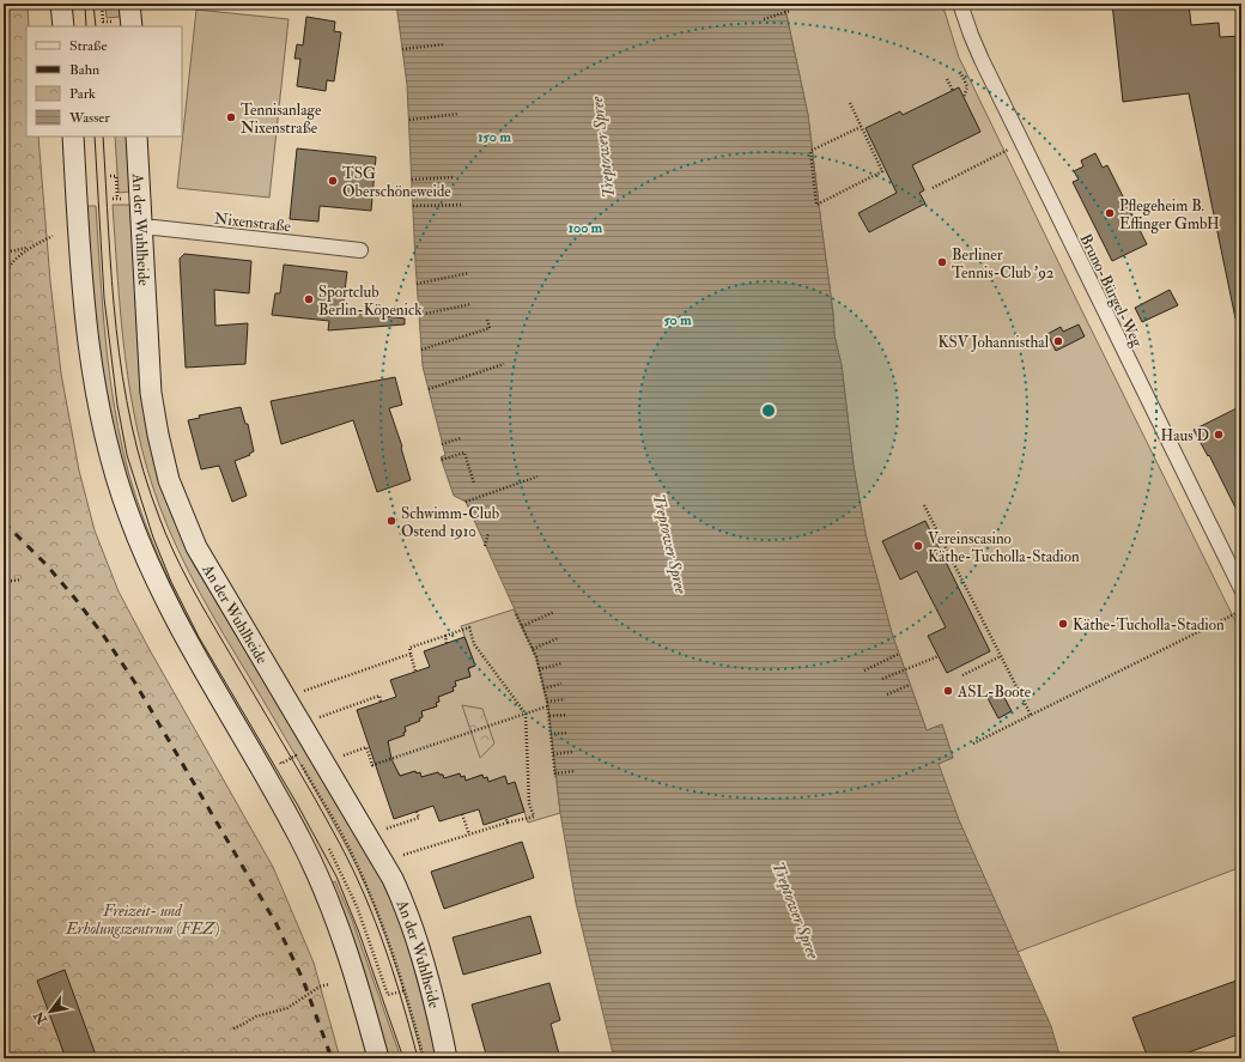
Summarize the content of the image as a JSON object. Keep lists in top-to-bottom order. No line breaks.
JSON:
{"streets":{"main road":["An der Wuhlheide"],"street":["Nixenstraße","Bruno-Bürgel-Weg"]},"crossings":[["Nixenstraße","An der Wuhlheide"]],"water":["Treptower Spree"],"parks":["Freizeit- und Erholungszentrum (FEZ)"],"places":["Tennisanlage Nixenstraße","TSG Oberschöneweide","Pflegeheim B. Effinger GmbH","Berliner Tennis-Club '92","Sportclub Berlin-Köpenick","KSV Johannisthal","Haus D","Schwimm-Club Ostend 1910","Vereinscasino Käthe-Tucholla-Stadion","Käthe-Tucholla-Stadion","ASL-Boote"],"legend":["Straße","Bahn","Park","Wasser"],"north":"bottom left","rings":["150 m","100 m","50 m"]}
